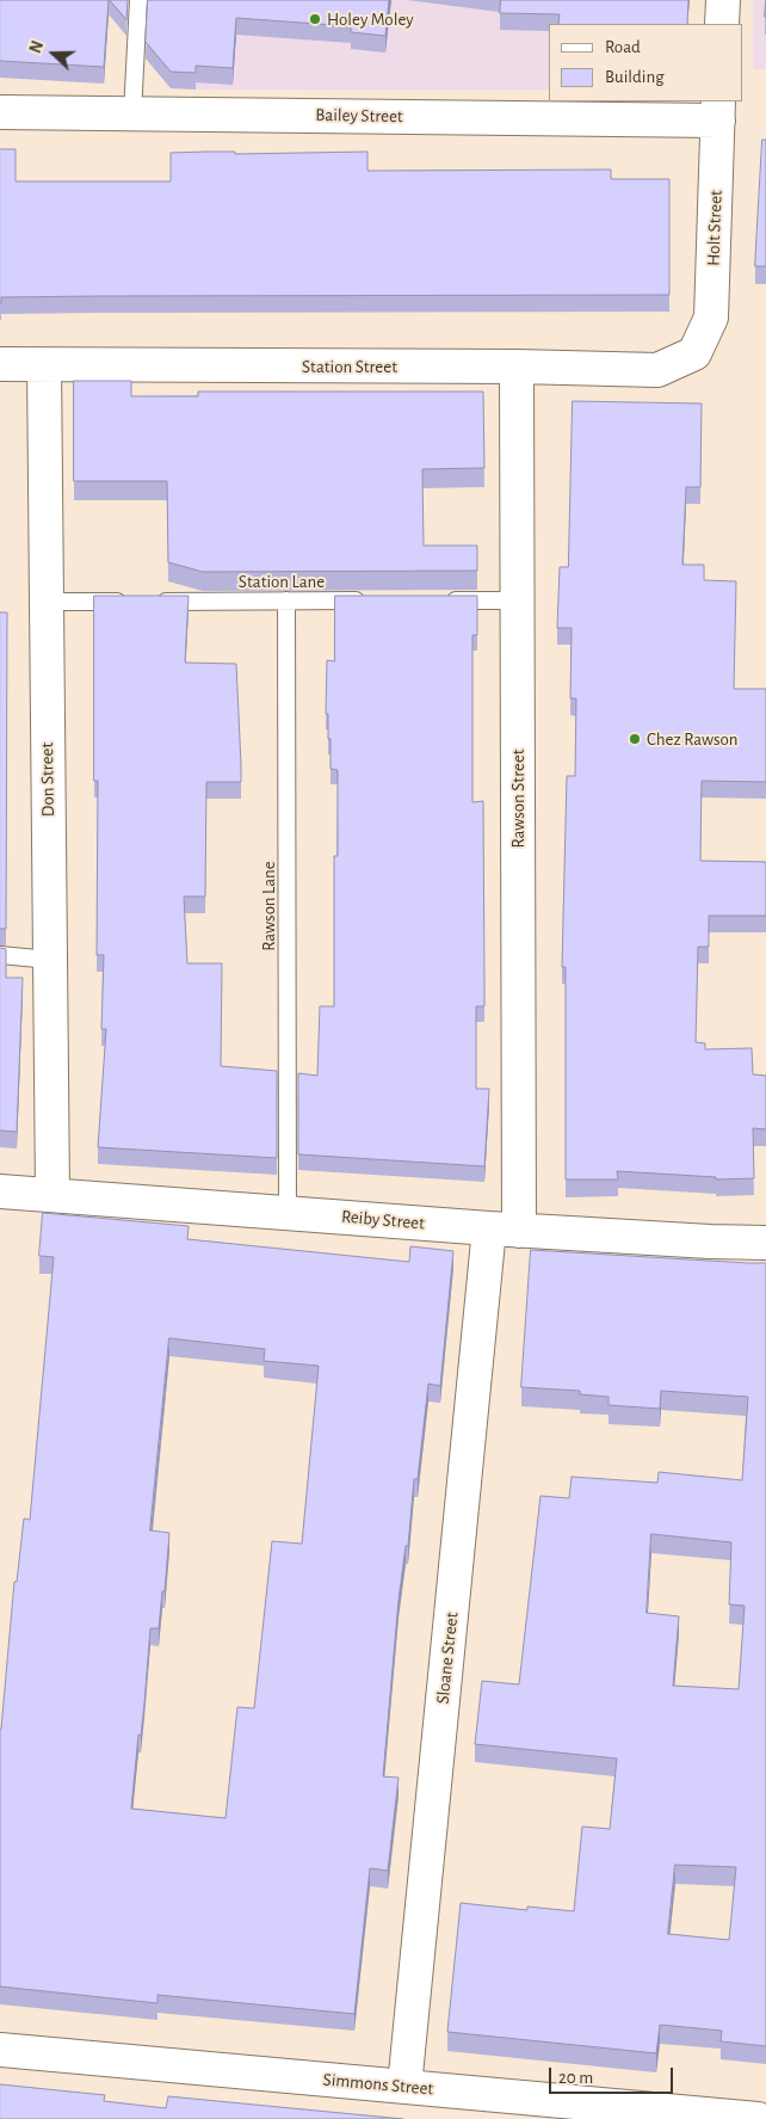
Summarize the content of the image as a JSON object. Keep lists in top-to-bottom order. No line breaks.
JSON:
{"streets":{"street":["Bailey Street","Holt Street","Station Street","Don Street","Rawson Street","Reiby Street","Sloane Street","Simmons Street"],"lane":["Station Lane","Rawson Lane"]},"crossings":[["Bailey Street","Holt Street"],["Holt Street","Station Street"],["Station Street","Don Street"],["Station Street","Rawson Street"],["Station Lane","Don Street"],["Station Lane","Rawson Lane"],["Don Street","Reiby Street"],["Rawson Street","Reiby Street"],["Rawson Street","Sloane Street"],["Rawson Lane","Reiby Street"],["Reiby Street","Sloane Street"],["Sloane Street","Simmons Street"]],"places":["Holey Moley","Chez Rawson"],"legend":["Road","Building"],"scale_bar":"20 m","north":"left"}
